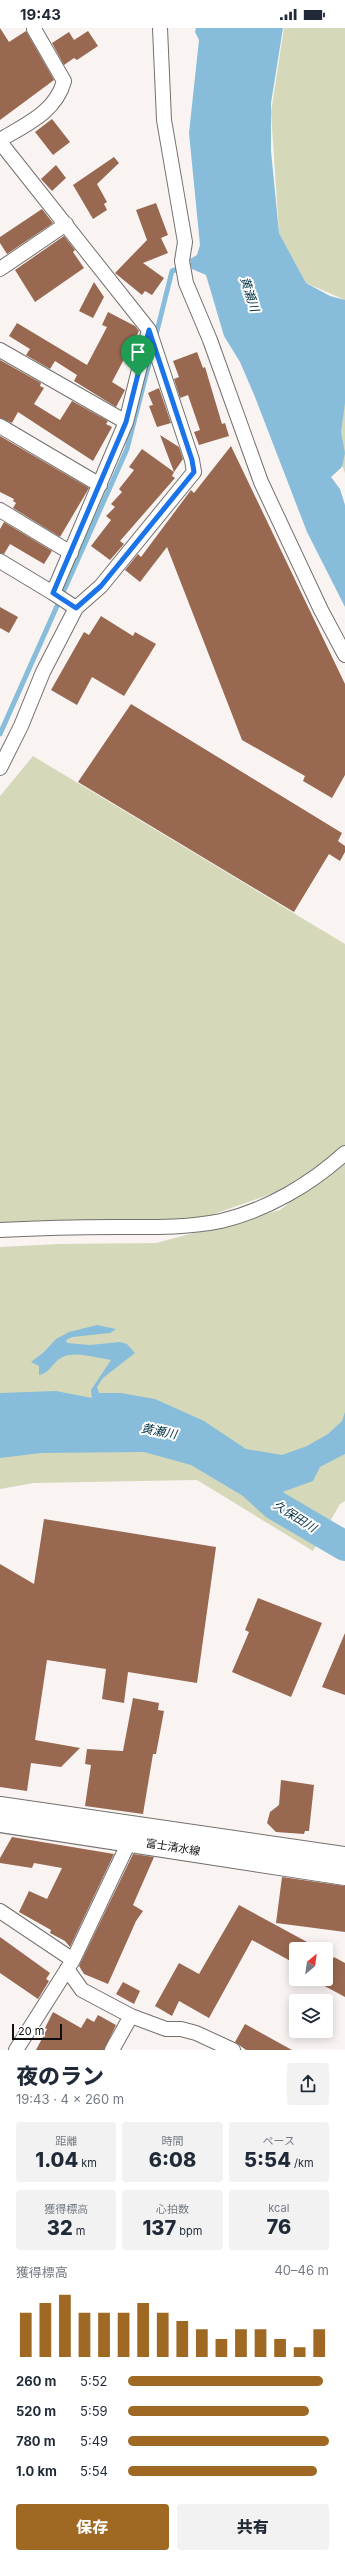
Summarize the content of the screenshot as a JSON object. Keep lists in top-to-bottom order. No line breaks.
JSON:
{"streets":{"main road":["富士清水線"]},"water":["黄瀬川","久保田川"],"scale_bar":"20 m","north":"top right","page":{"status":"19:43","scale":"20 m","heading":["夜のラン","19:43 · 4 × 260 m"],"stats":[["距離","1.04 km"],["時間","6:08"],["ペース","5:54 /km"],["獲得標高","32 m"],["心拍数","137 bpm"],["kcal","76"]],"chart":["獲得標高","40–46 m"],"list":[{"name":"260 m","note":"5:52"},{"name":"520 m","note":"5:59"},{"name":"780 m","note":"5:49"},{"name":"1.0 km","note":"5:54"}],"buttons":["保存","共有"]}}
